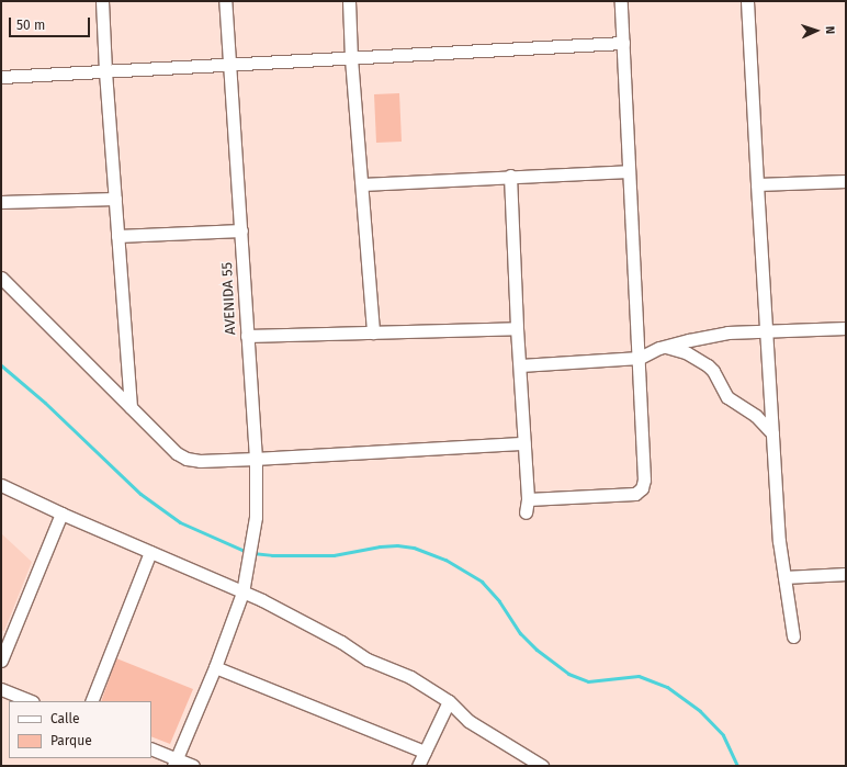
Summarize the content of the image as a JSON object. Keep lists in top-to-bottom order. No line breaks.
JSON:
{"streets":{"street":["AVENIDA 55"]},"legend":["Calle","Parque"],"scale_bar":"50 m","north":"right"}
